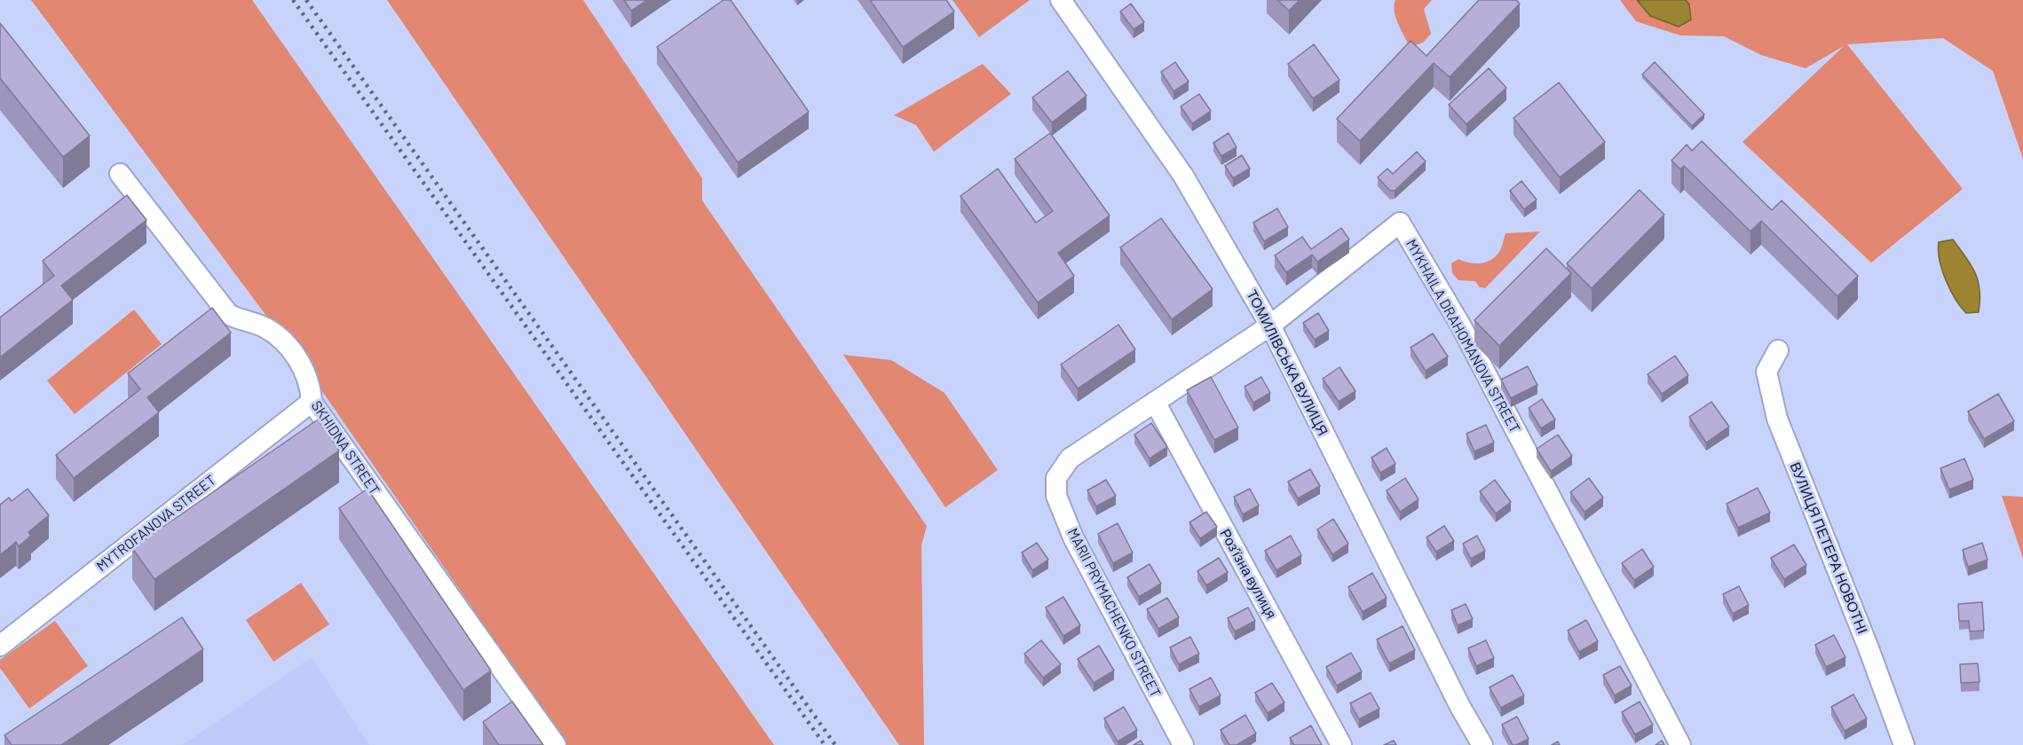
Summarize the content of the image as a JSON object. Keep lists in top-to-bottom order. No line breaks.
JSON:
{"streets":{"street":["MYKHAILA DRAHOMANOVA STREET","ТОМИЛІВСЬКА ВУЛИЦЯ","SKHIDNA STREET","MYTROFANOVA STREET","ВУЛИЦЯ ПЕТЕРА НОВОТНІ","Розʼїзна вулиця","MARII PRYMACHENKO STREET"]},"crossings":[["MYKHAILA DRAHOMANOVA STREET","ТОМИЛІВСЬКА ВУЛИЦЯ"],["MYKHAILA DRAHOMANOVA STREET","Розʼїзна вулиця"],["MYKHAILA DRAHOMANOVA STREET","MARII PRYMACHENKO STREET"],["SKHIDNA STREET","MYTROFANOVA STREET"]]}
